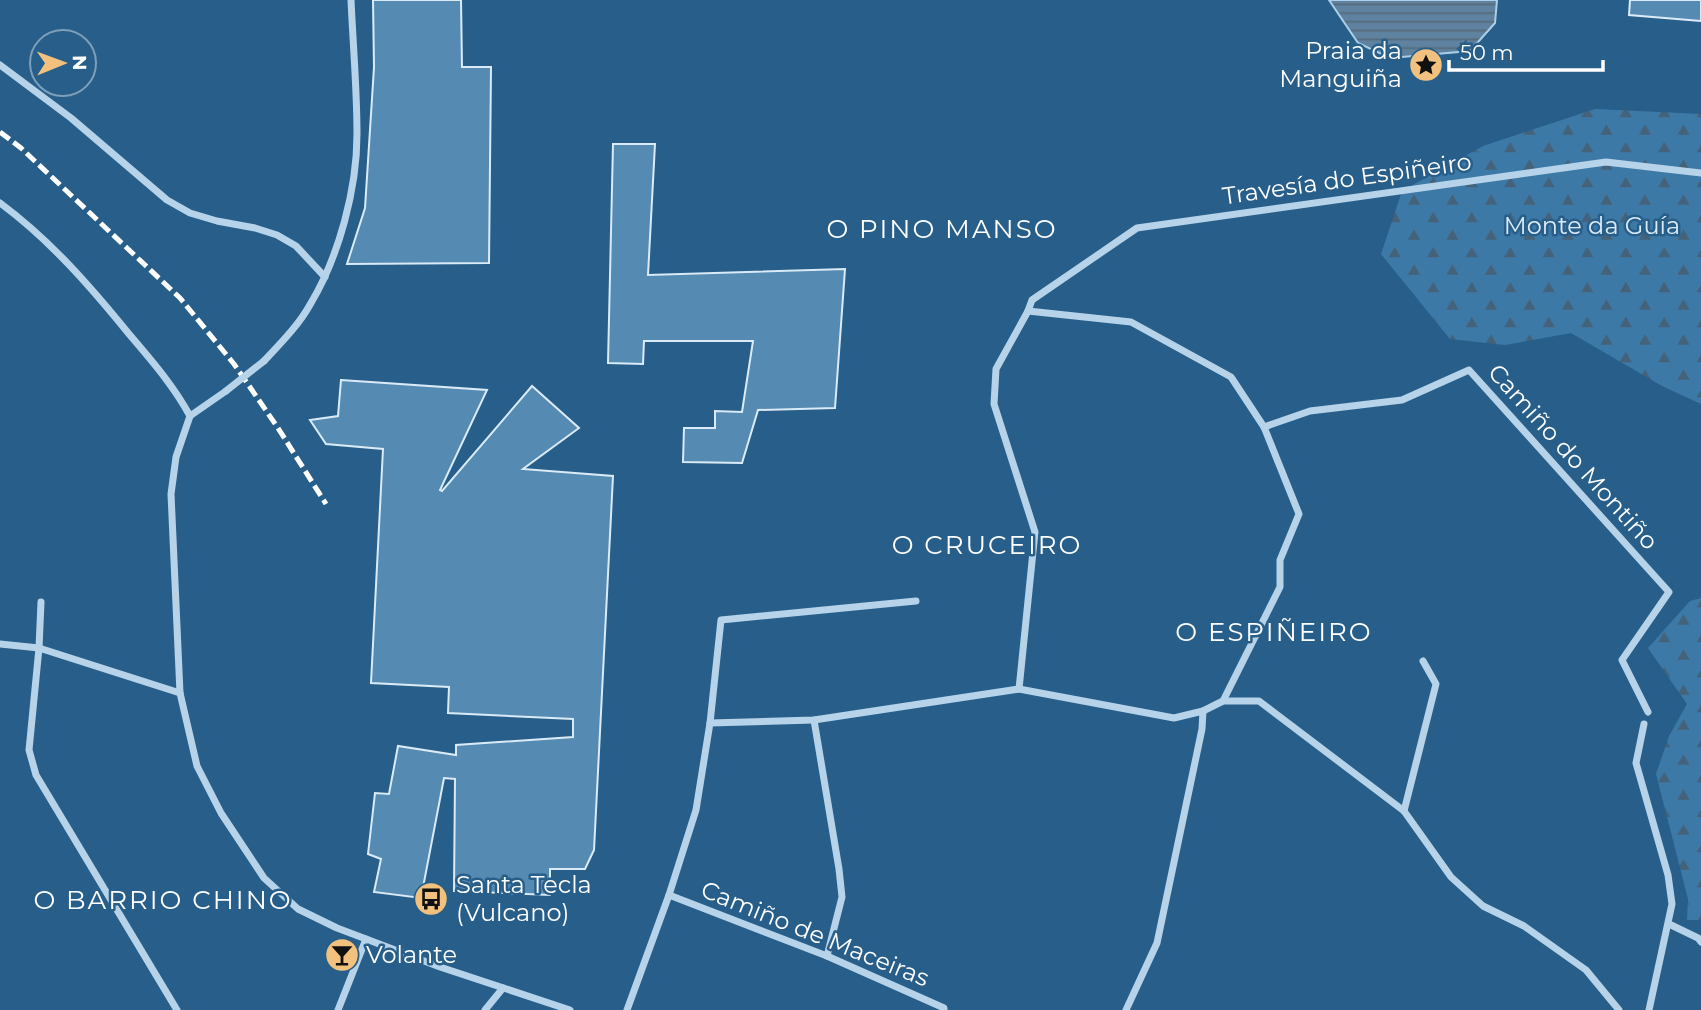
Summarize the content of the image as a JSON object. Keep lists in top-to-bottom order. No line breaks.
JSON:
{"streets":{"street":["Travesía do Espiñeiro","Camiño do Montiño","Camiño de Maceiras"]},"districts":["O PINO MANSO","O CRUCEIRO","O ESPIÑEIRO","O BARRIO CHINO"],"parks":["Monte da Guía"],"places":{"place":["Praia da Manguiña"],"bus stop":["Santa Tecla (Vulcano)"],"bar":["Volante"]},"scale_bar":"50 m","north":"right"}
